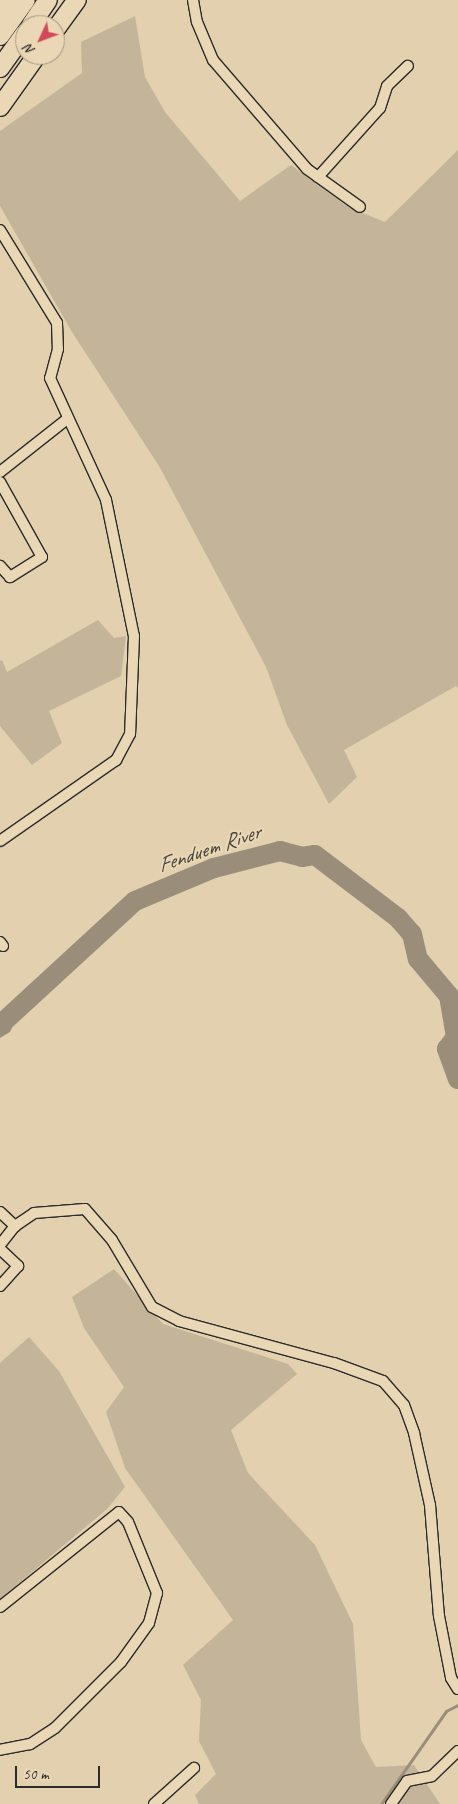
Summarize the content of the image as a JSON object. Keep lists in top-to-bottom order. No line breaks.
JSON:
{"water":["Fenduem River"],"scale_bar":"50 m","north":"bottom left"}
